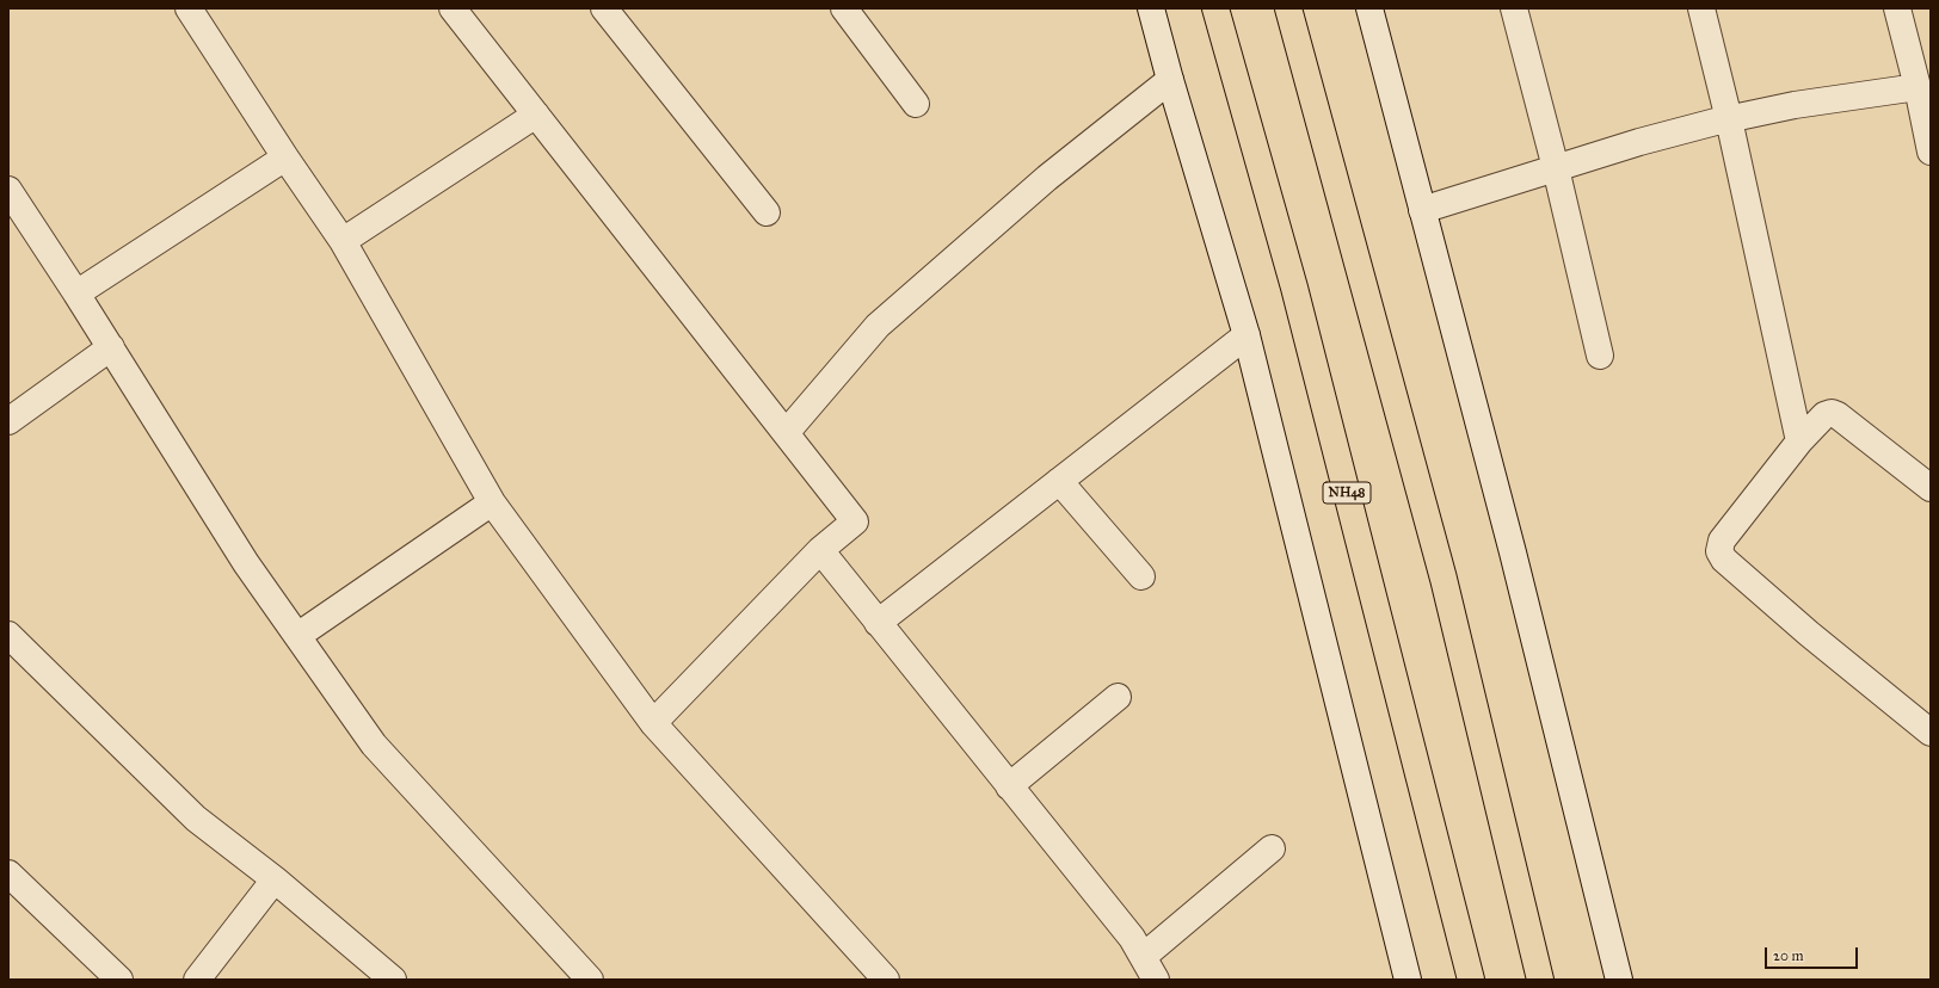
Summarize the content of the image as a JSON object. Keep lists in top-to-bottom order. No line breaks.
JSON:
{"streets":{"highway":["NH48"]},"scale_bar":"20 m"}
